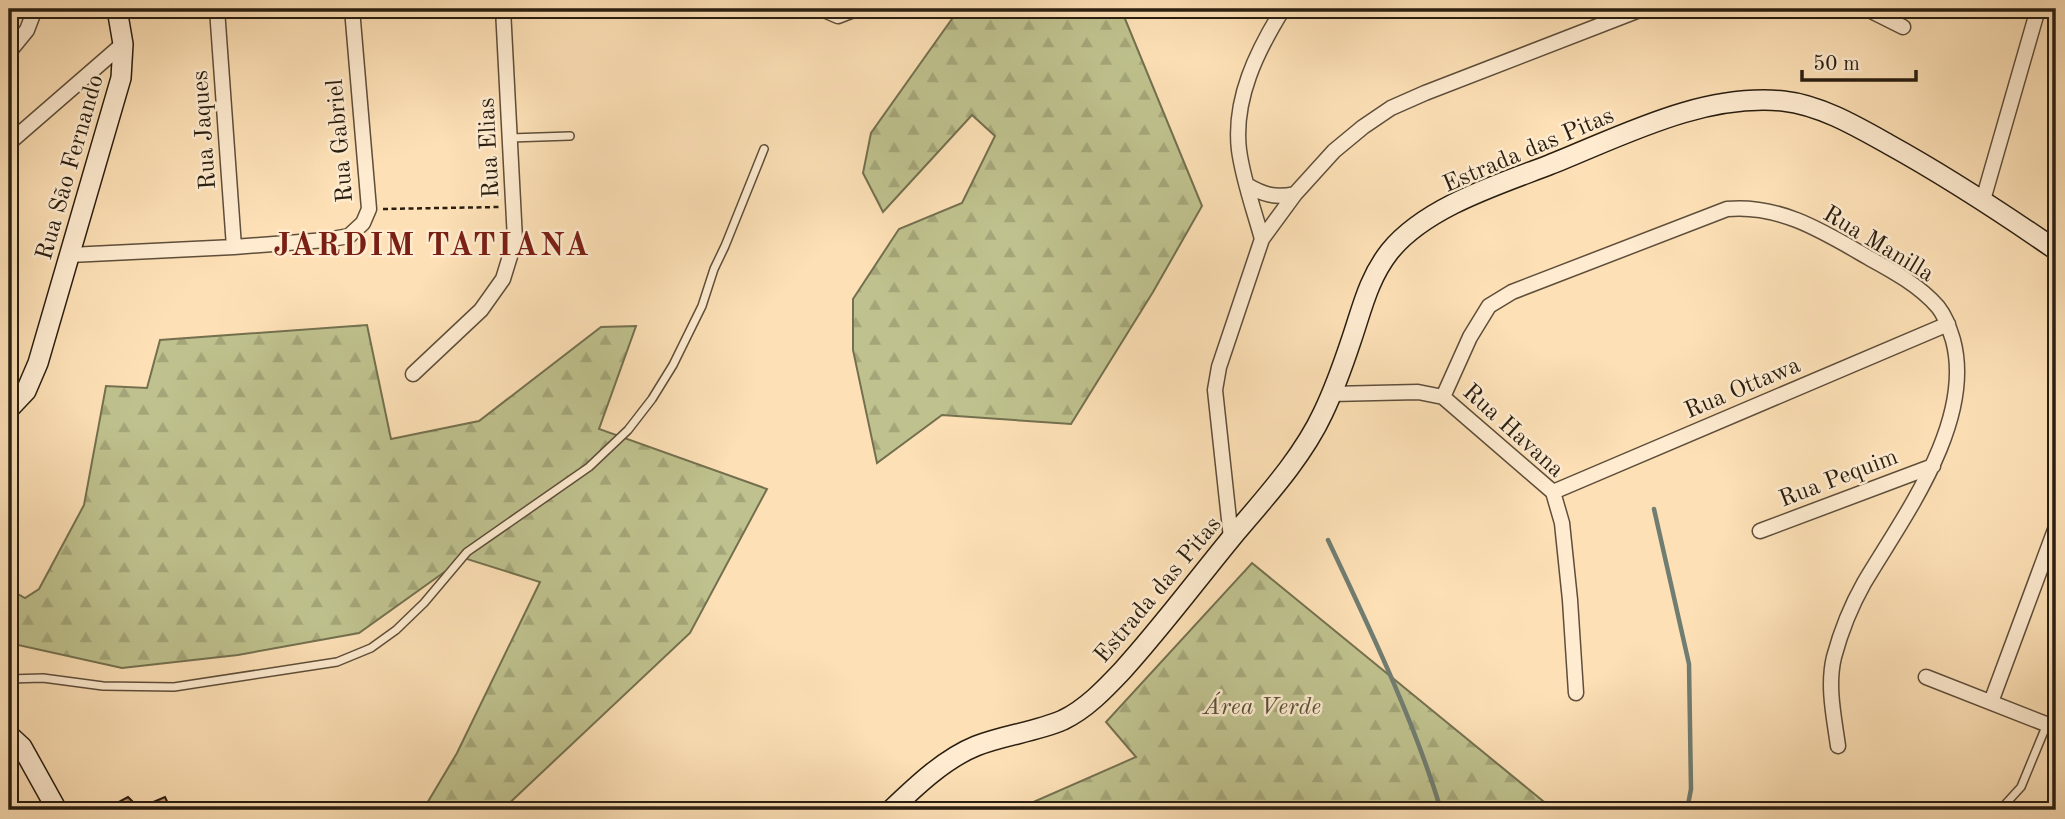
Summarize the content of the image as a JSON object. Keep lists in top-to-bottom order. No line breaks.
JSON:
{"streets":{"main road":["Estrada das Pitas","Rua São Fernando"],"street":["Rua Jaques","Rua Gabriel","Rua Elias","Rua Manilla","Rua Ottawa","Rua Havana","Rua Pequim"]},"crossings":[["Rua Jaques","Rua Gabriel"],["Rua Gabriel","Rua São Fernando"],["Estrada das Pitas","Rua Havana"],["Rua Manilla","Rua Ottawa"],["Rua Manilla","Rua Havana"],["Rua Manilla","Rua Pequim"],["Rua Ottawa","Rua Havana"]],"districts":["JARDIM TATIANA"],"parks":["Área Verde"],"scale_bar":"50 m"}
